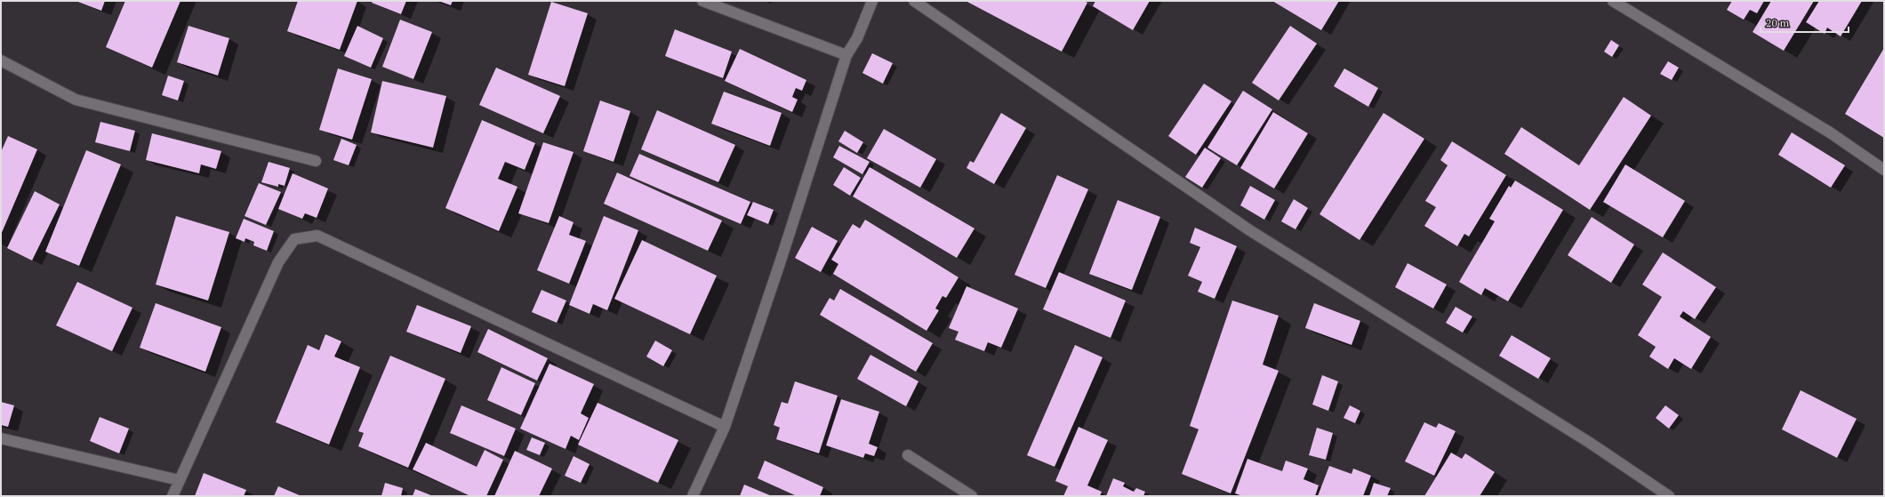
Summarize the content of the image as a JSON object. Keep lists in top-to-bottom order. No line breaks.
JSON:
{"scale_bar":"20 m"}
